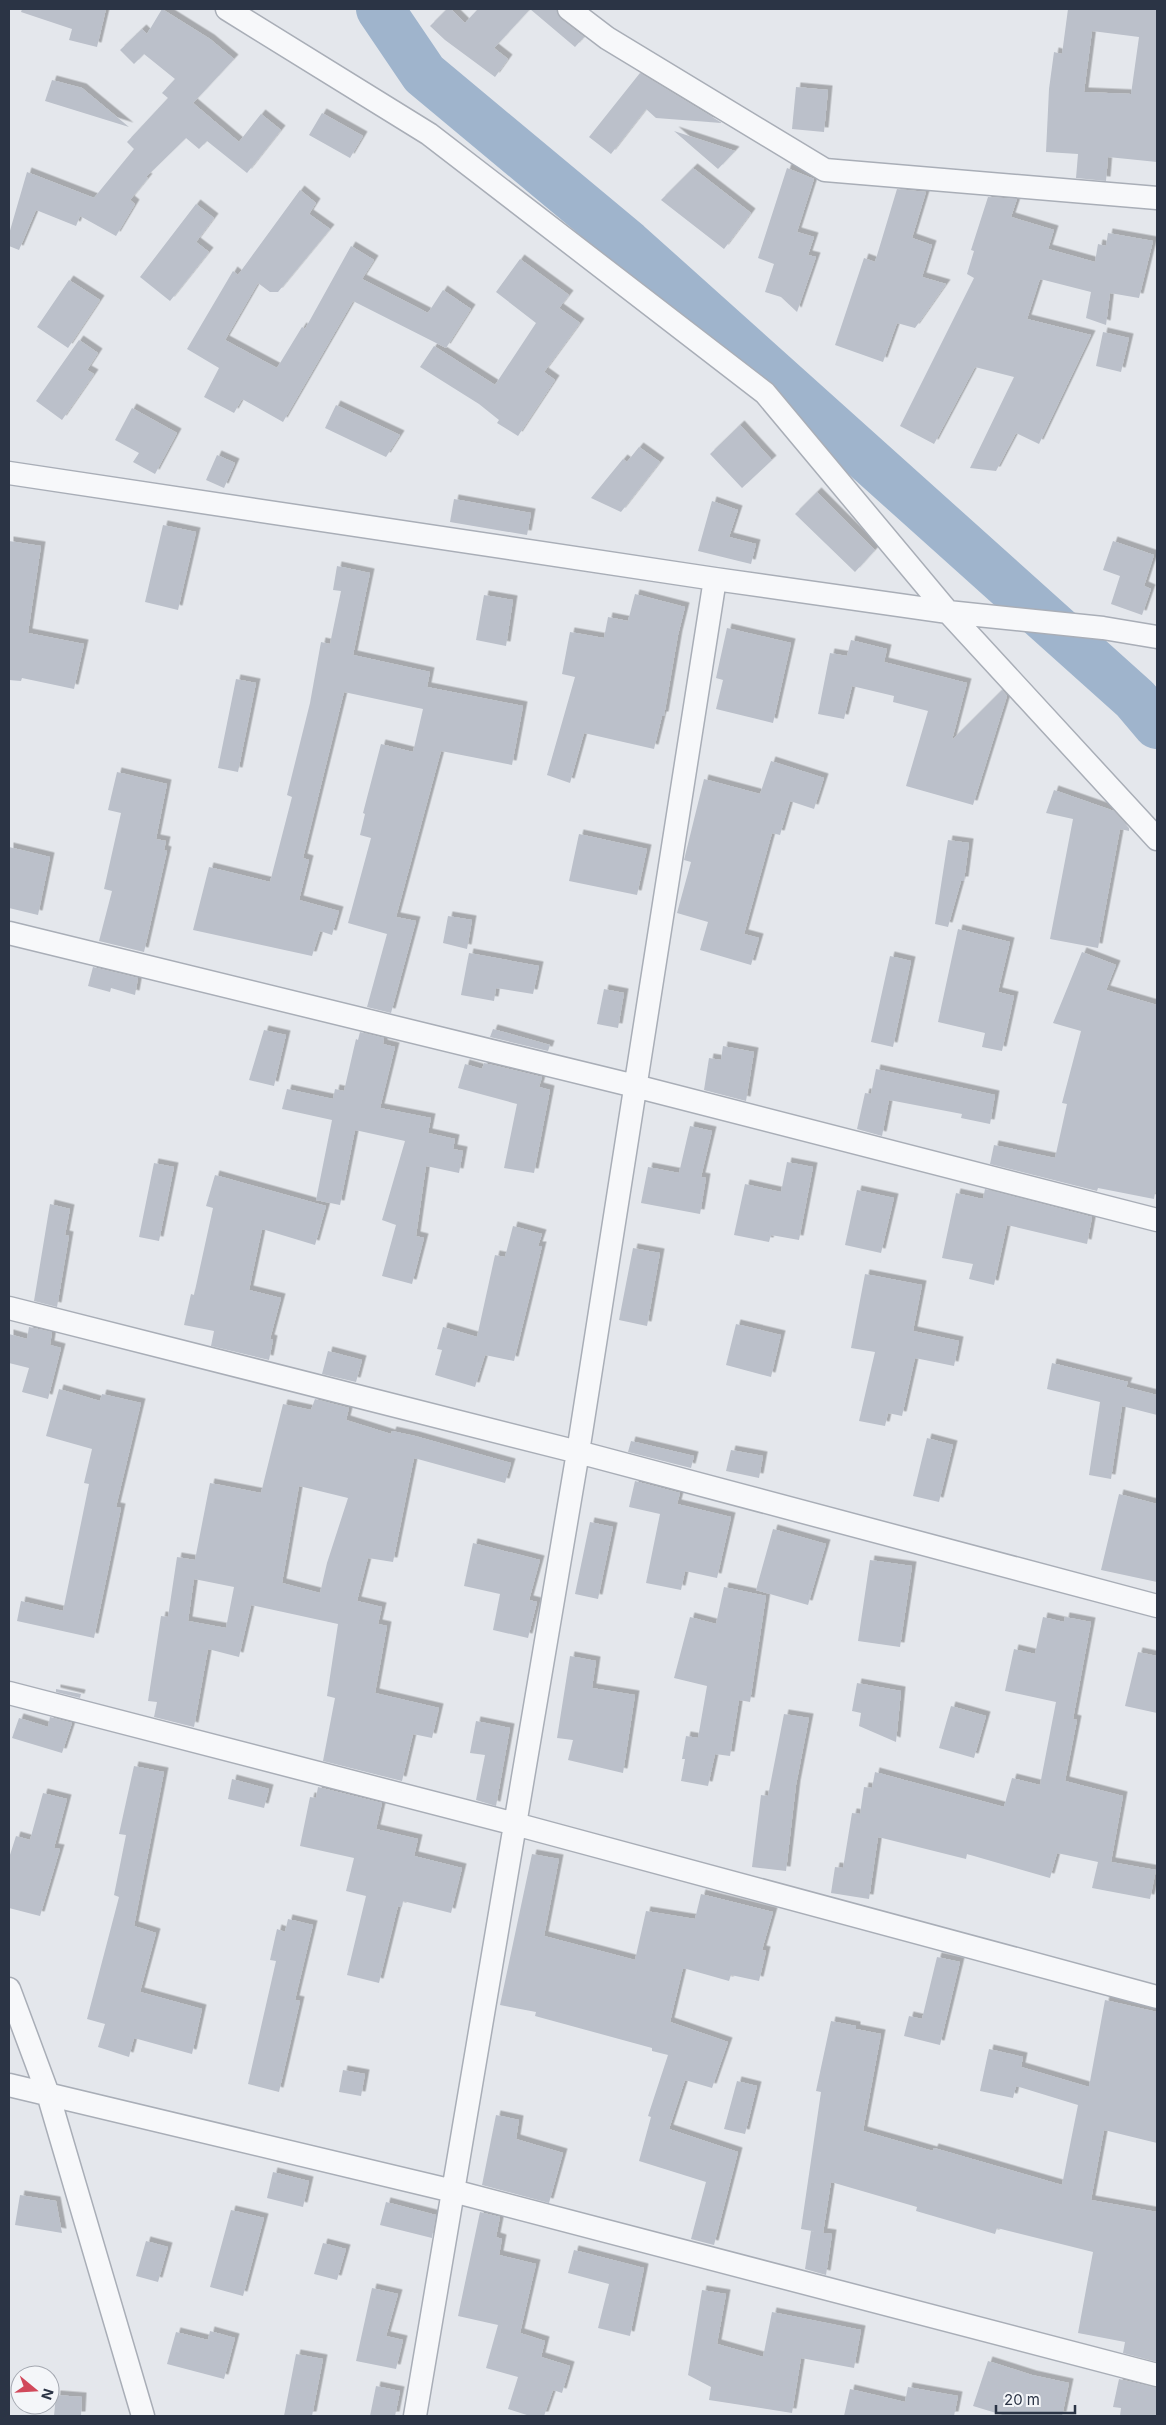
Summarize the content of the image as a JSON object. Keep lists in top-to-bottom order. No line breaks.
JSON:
{"scale_bar":"20 m","north":"right"}
